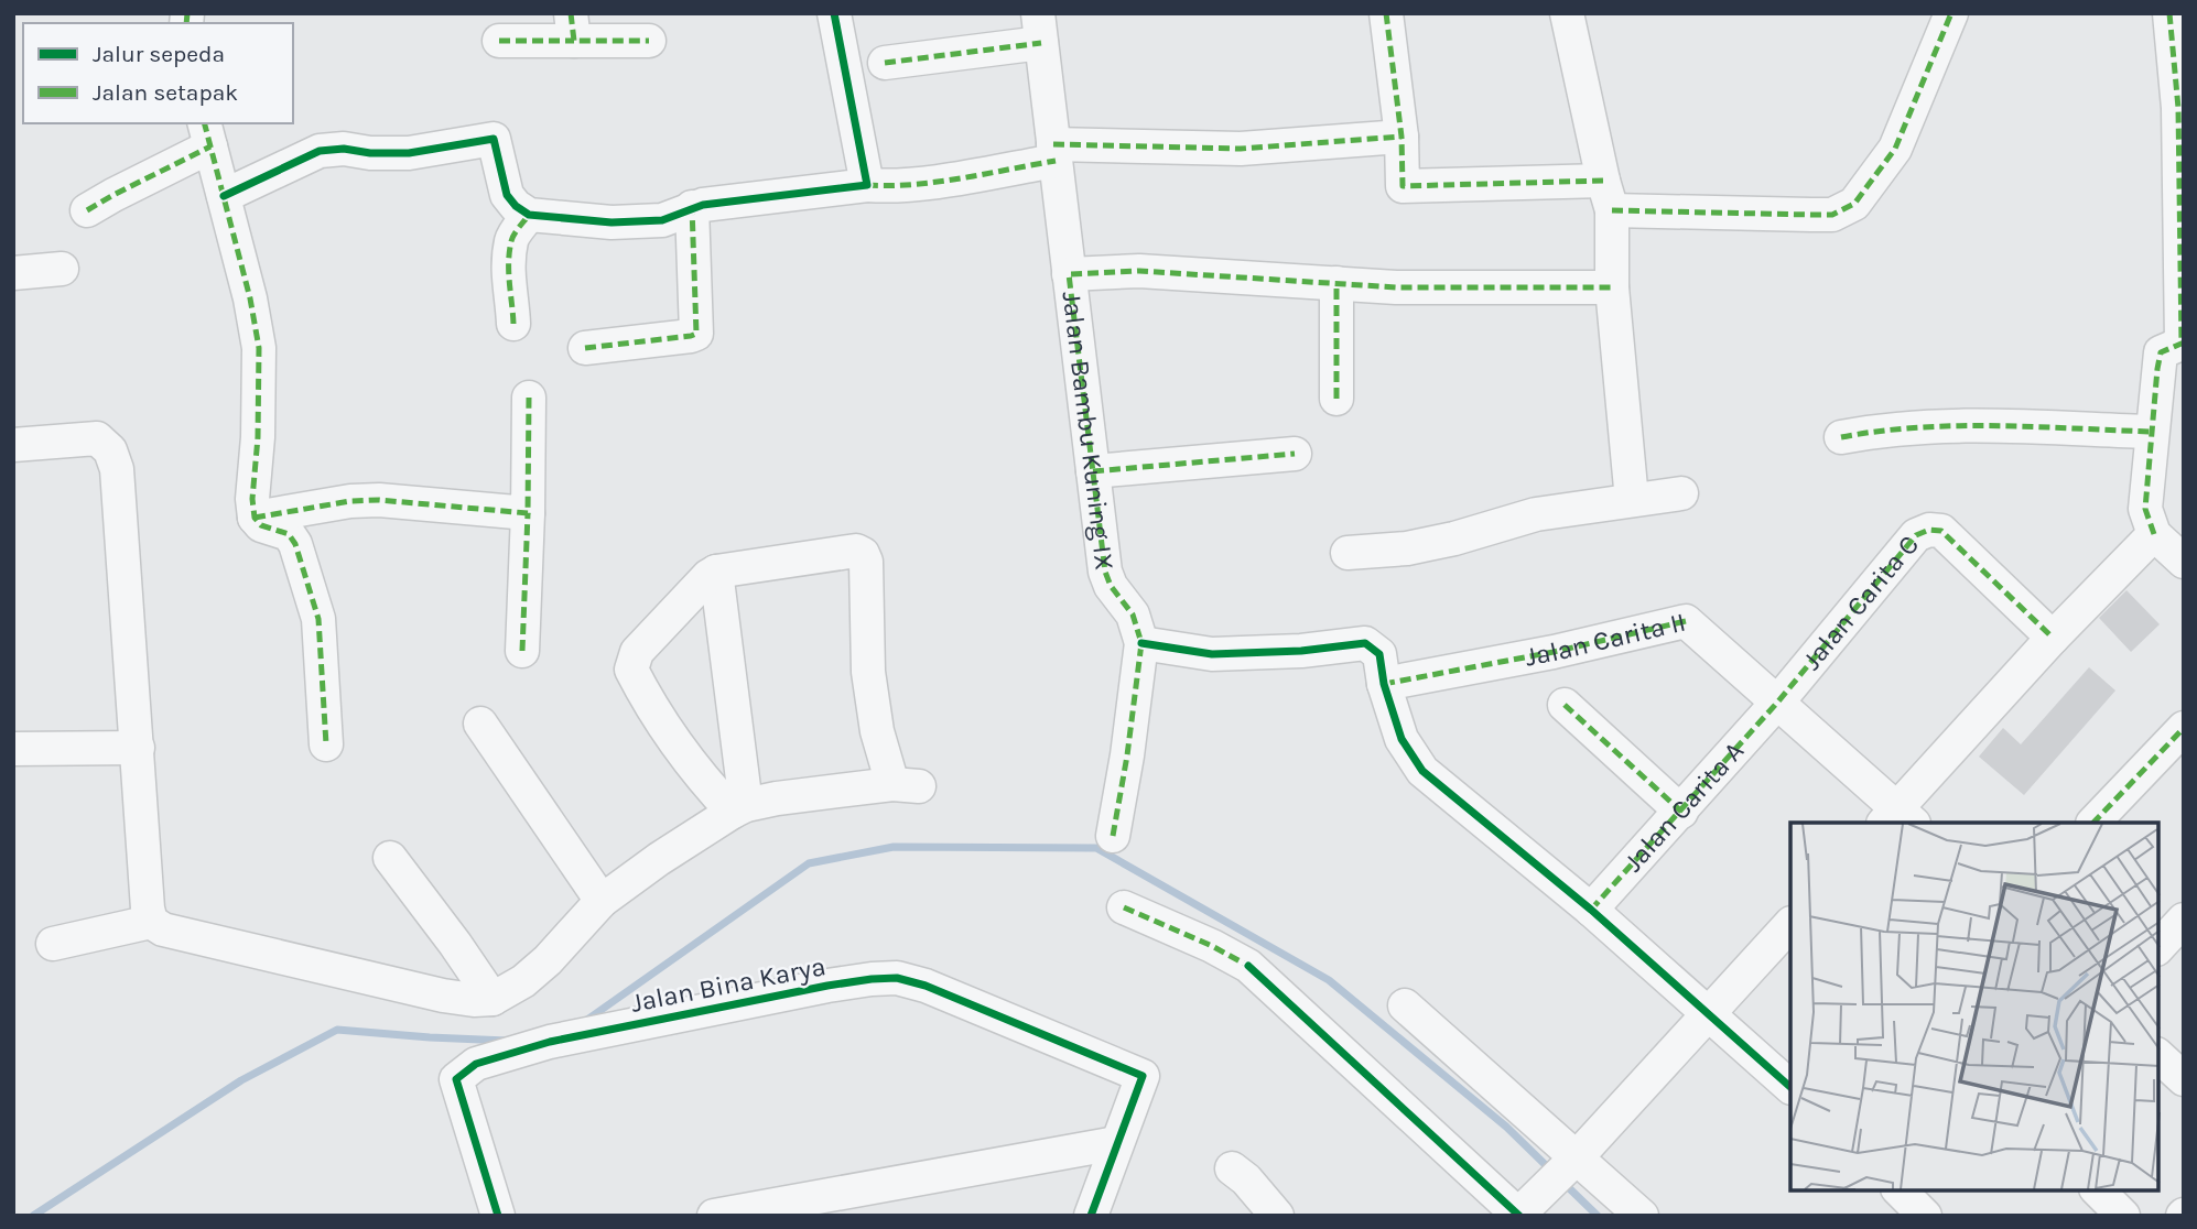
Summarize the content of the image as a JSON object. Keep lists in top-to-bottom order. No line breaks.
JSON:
{"streets":{"street":["Jalan Bambu Kuning IX","Jalan Carita C","Jalan Carita II","Jalan Carita A","Jalan Bina Karya"]},"crossings":[["Jalan Carita C","Jalan Carita II"],["Jalan Carita C","Jalan Carita A"],["Jalan Carita II","Jalan Carita A"]],"legend":["Jalur sepeda","Jalan setapak"]}
